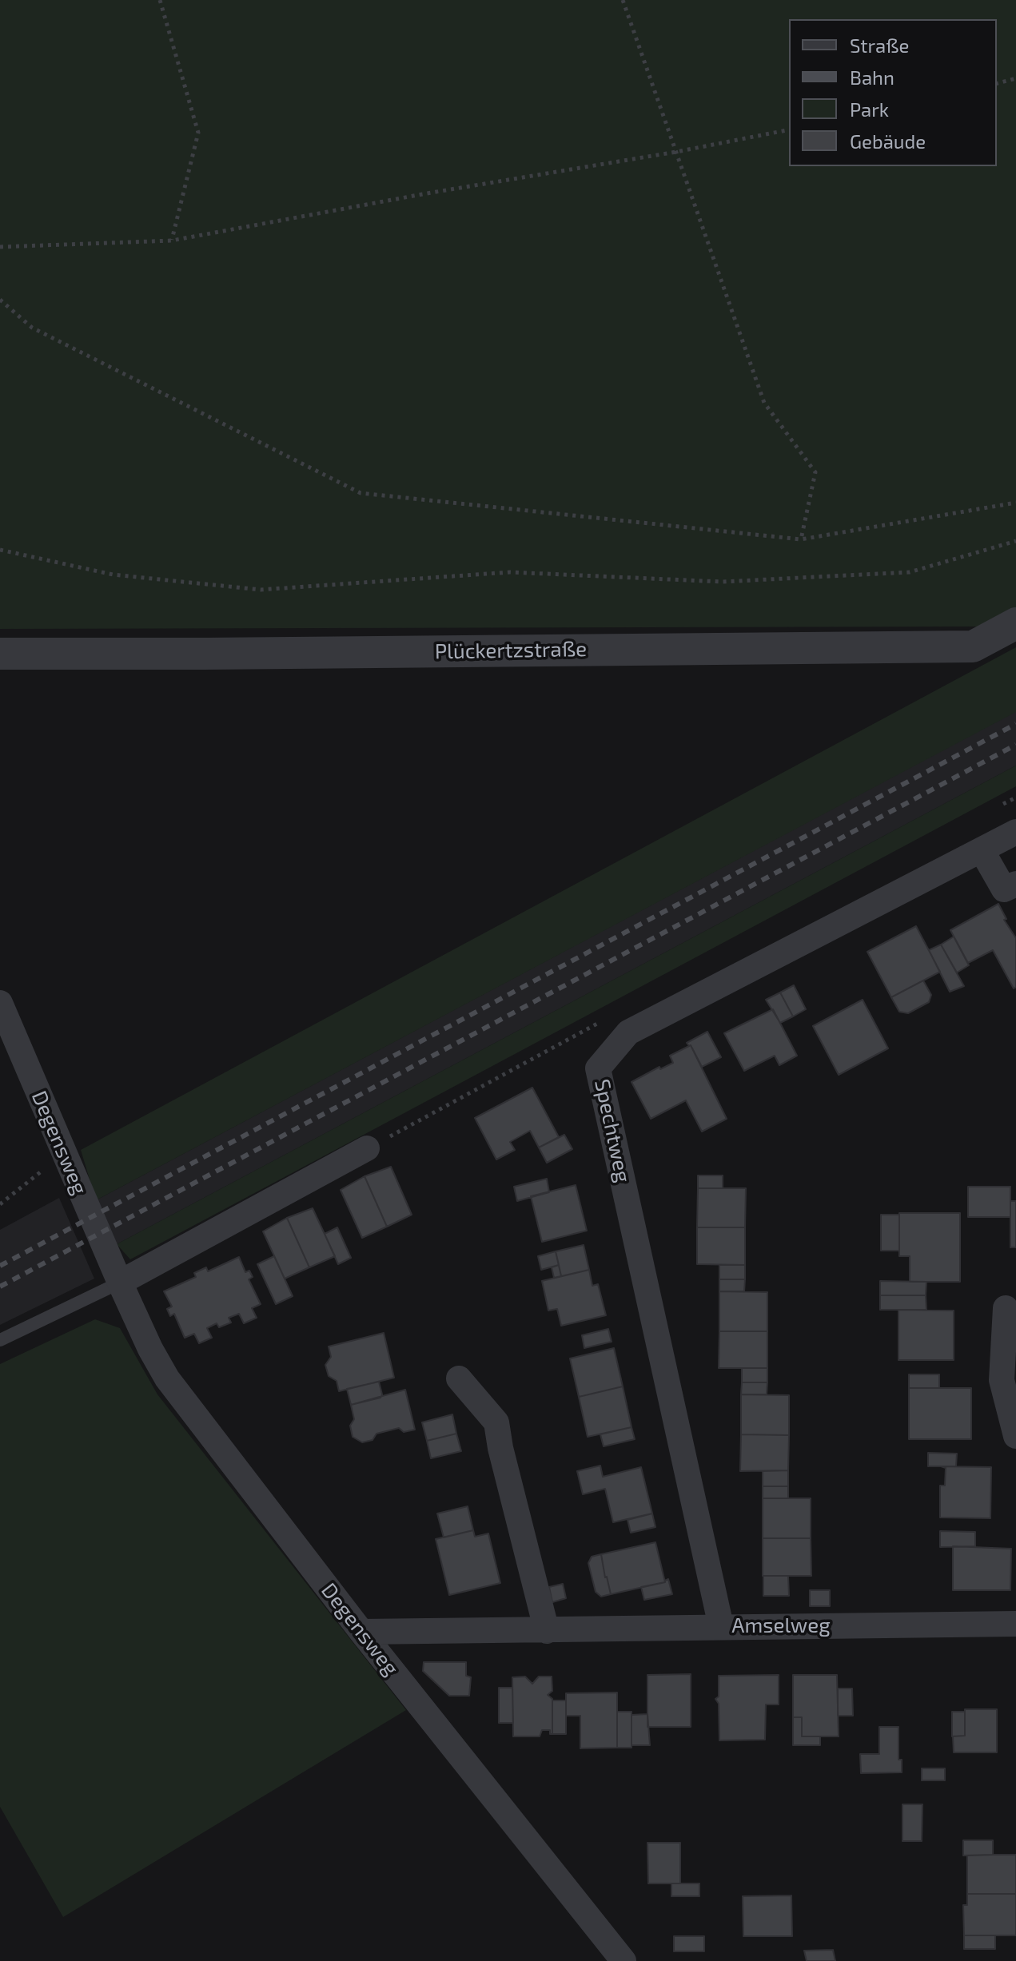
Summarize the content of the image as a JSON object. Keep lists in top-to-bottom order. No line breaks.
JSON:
{"streets":{"street":["Plückertzstraße","Spechtweg","Degensweg","Amselweg"]},"crossings":[["Spechtweg","Amselweg"],["Degensweg","Amselweg"]],"legend":["Straße","Bahn","Park","Gebäude"]}
